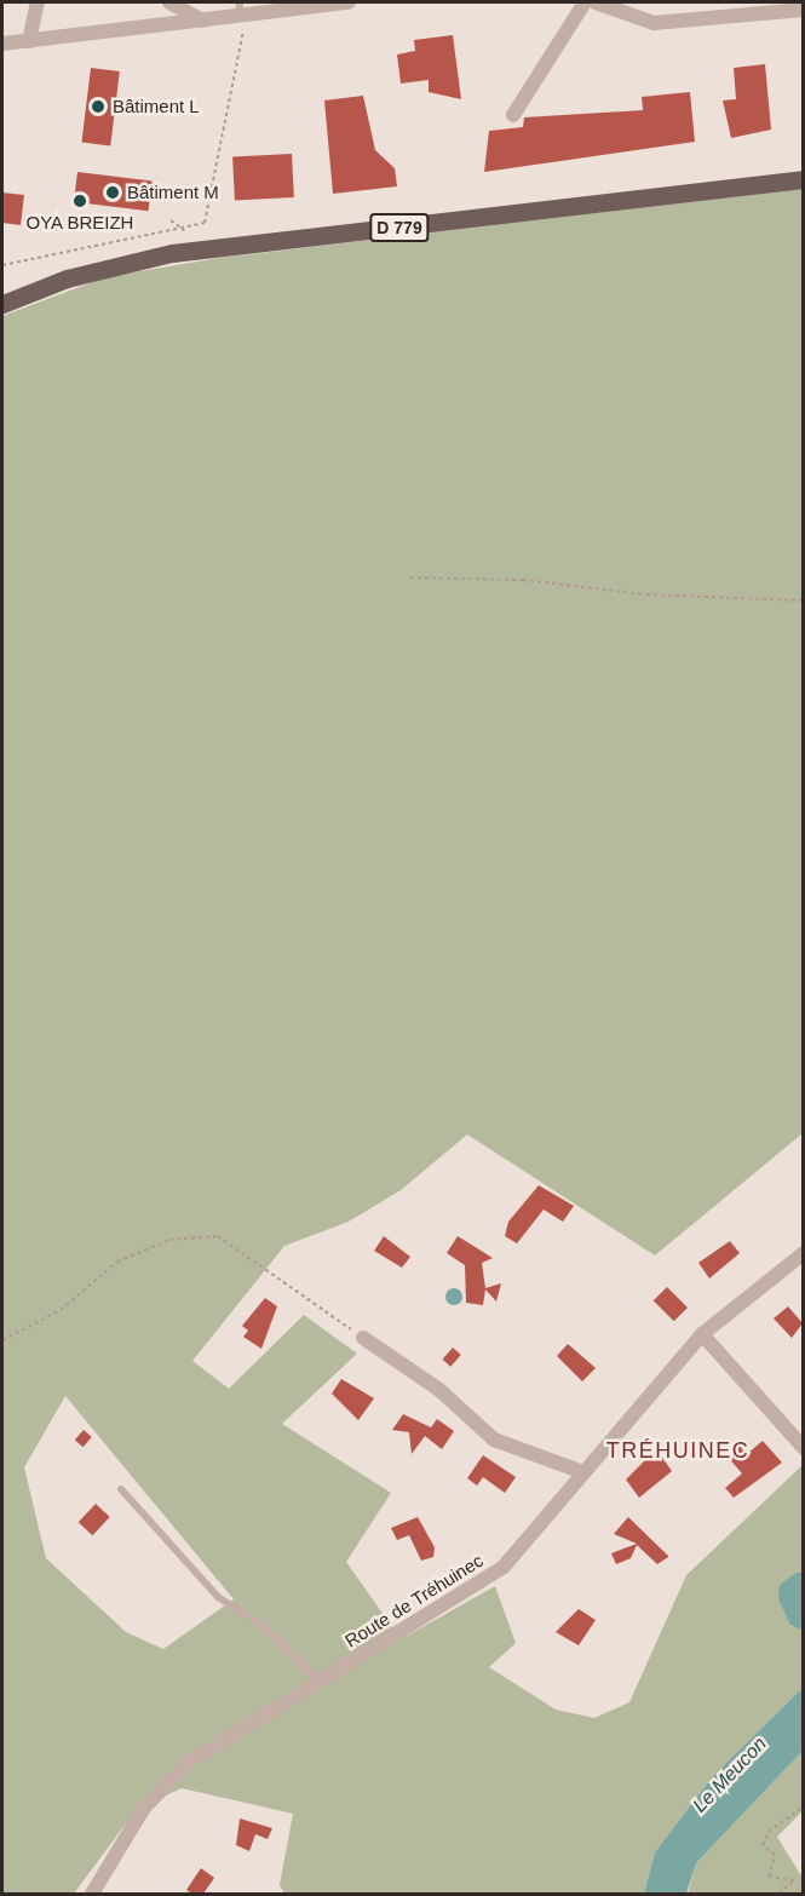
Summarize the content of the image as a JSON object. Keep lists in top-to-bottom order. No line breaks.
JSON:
{"streets":{"main road":["D 779"],"street":["Route de Tréhuinec"]},"districts":["TRÉHUINEC"],"water":["Le Meucon"],"places":["Bâtiment L","Bâtiment M","OYA BREIZH"]}
